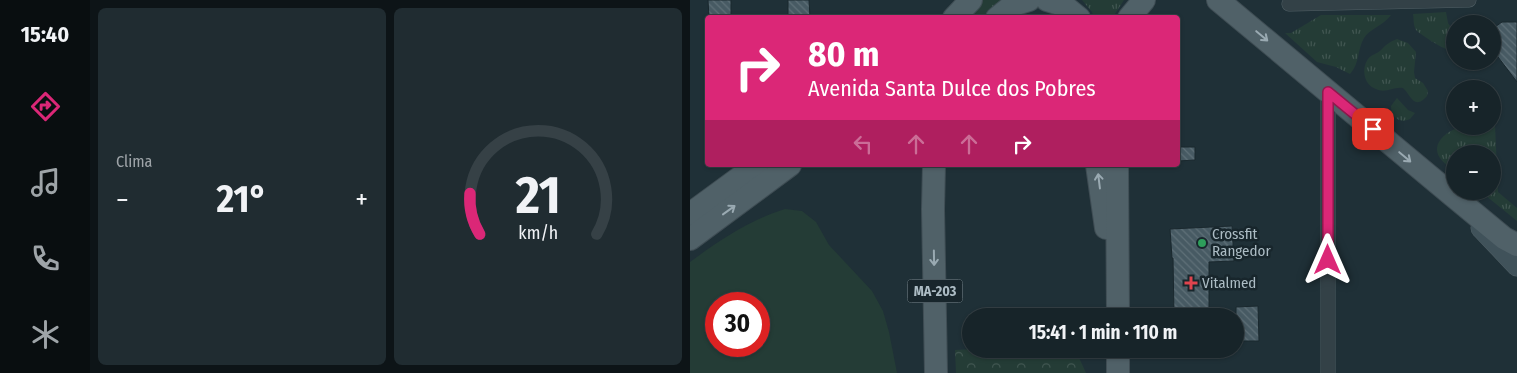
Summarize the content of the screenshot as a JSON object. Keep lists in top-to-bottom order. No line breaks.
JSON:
{"streets":{"main road":["MA-203"]},"places":{"other":["Crossfit Rangedor"],"health":["Vitalmed"]},"page":{"tabs":"15:40","tile":"Clima","map_buttons":["+","−"],"turn":["80 m","Avenida Santa Dulce dos Pobres"],"heat":["−","21°","+"],"limit":"30","trip":"15:41 · 1 min · 110 m","gauge":["21","km/h"]}}
